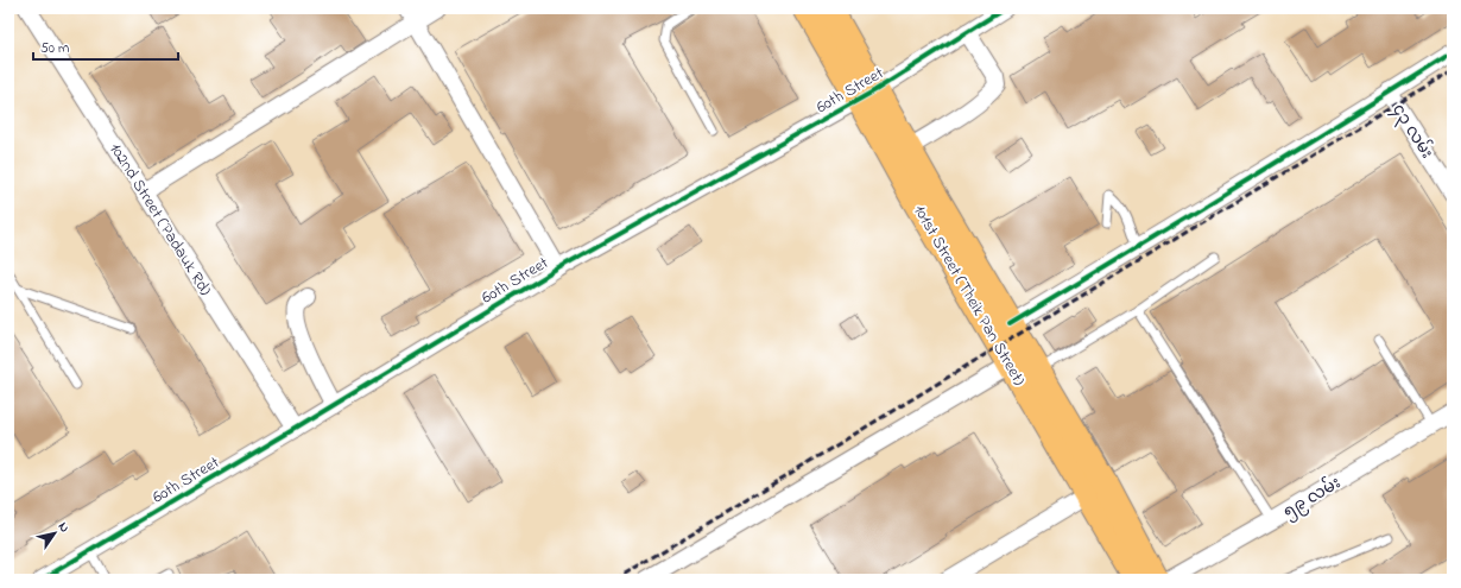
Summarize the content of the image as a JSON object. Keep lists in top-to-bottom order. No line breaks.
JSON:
{"streets":{"main road":["101st Street (Theik Pan Street)"],"street":["60th Street","၄၃ လမ်း","102nd Street (Padauk Rd)","၅၉ လမ်း"]},"crossings":[["60th Street","102nd Street (Padauk Rd)"],["60th Street","101st Street (Theik Pan Street)"]],"scale_bar":"50 m","north":"top right"}
